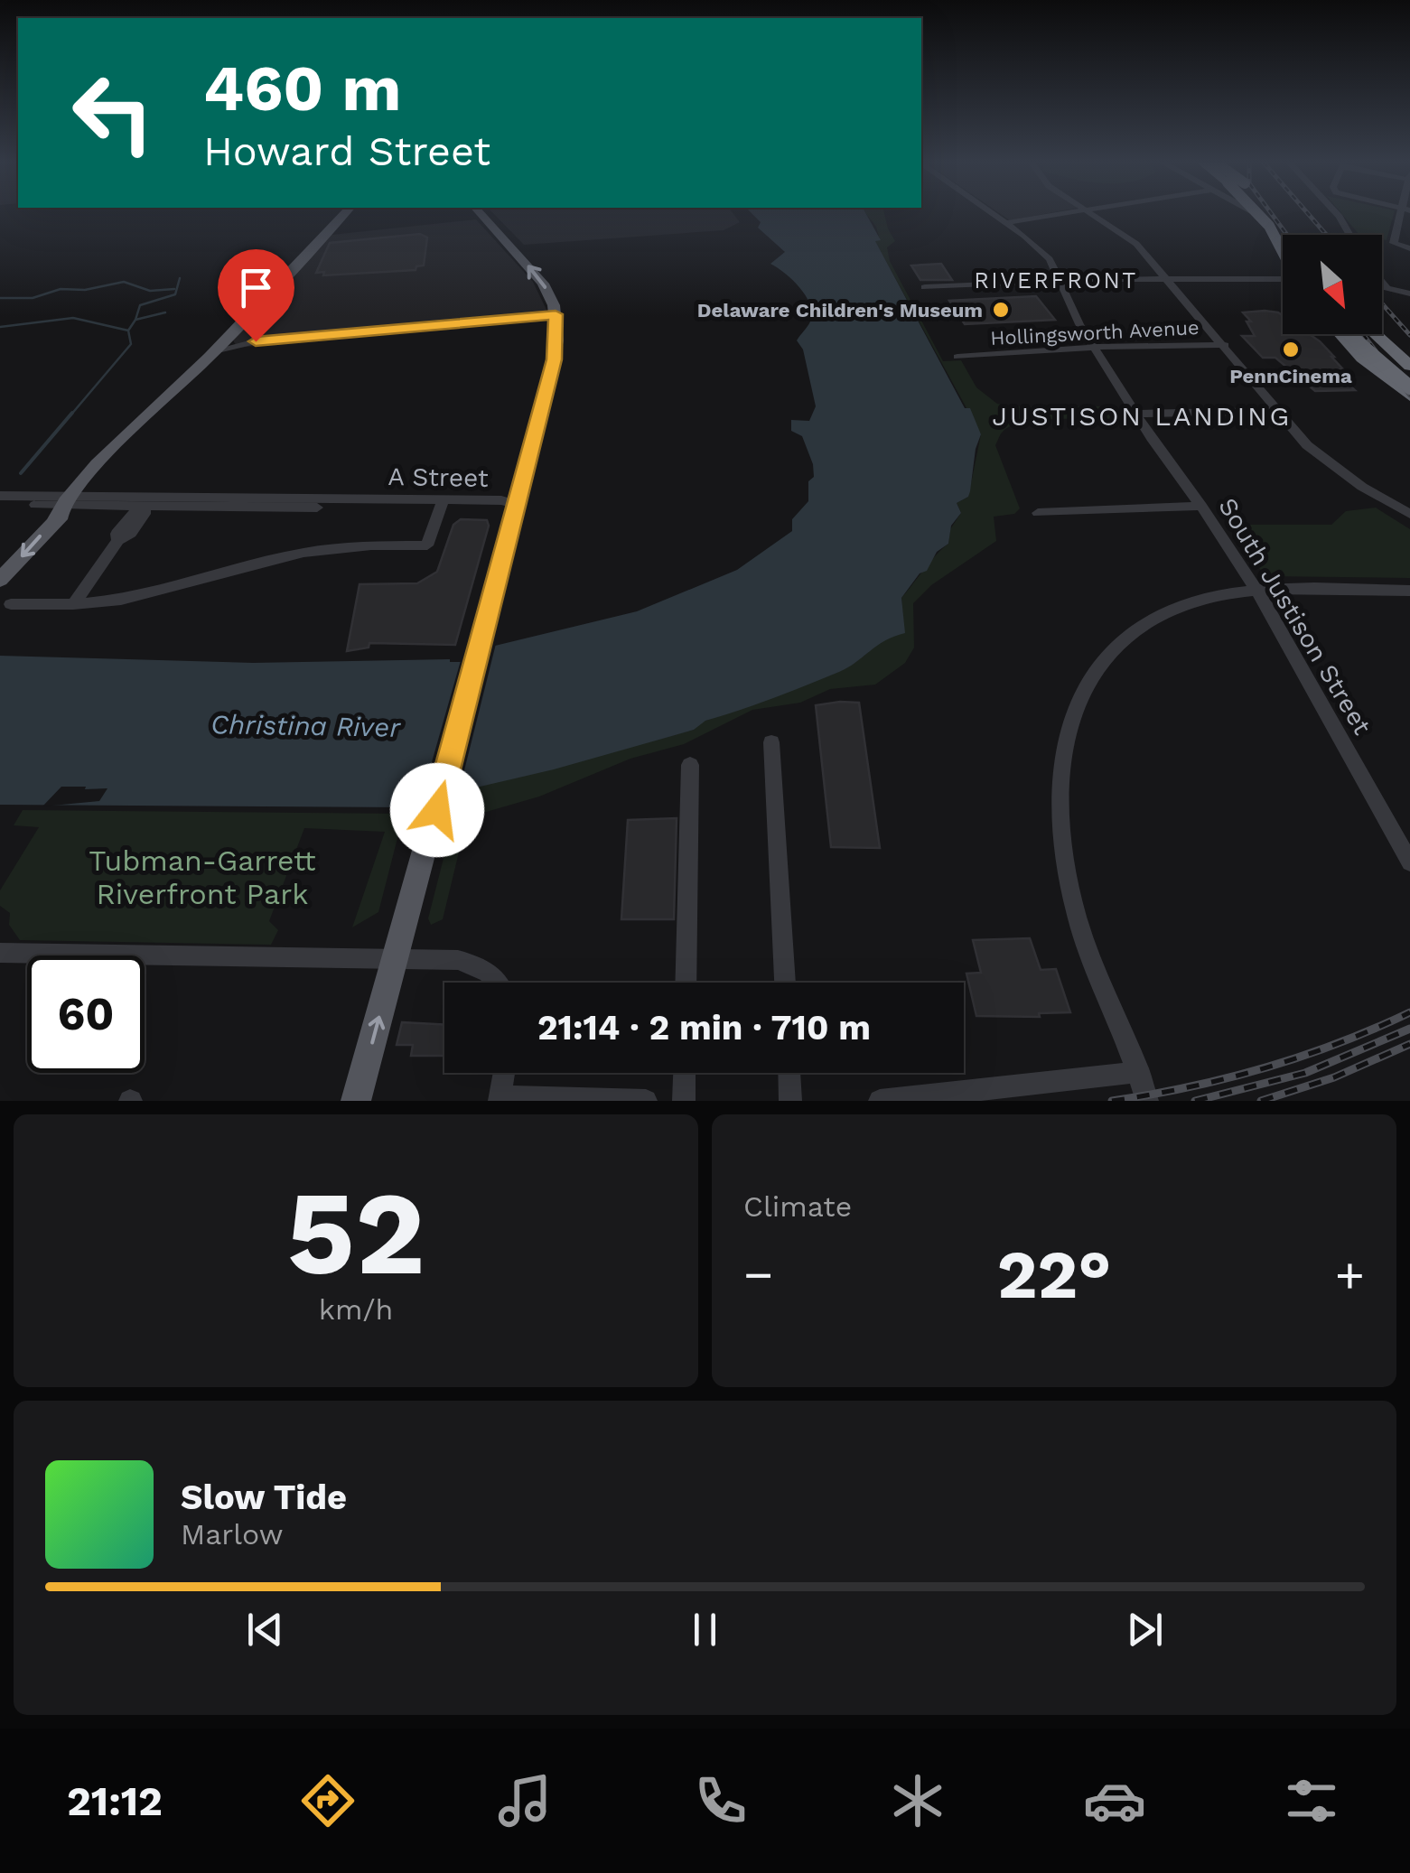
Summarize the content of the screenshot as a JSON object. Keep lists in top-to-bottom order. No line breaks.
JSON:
{"streets":{"street":["Hollingsworth Avenue","A Street","South Justison Street"]},"crossings":[["Hollingsworth Avenue","South Justison Street"]],"districts":["RIVERFRONT","JUSTISON LANDING"],"water":["Christina River"],"parks":["Tubman-Garrett Riverfront Park"],"places":["Delaware Children's Museum","PennCinema"],"north":"bottom right","page":{"turn":["460 m","Howard Street"],"limit":"60","trip":"21:14 · 2 min · 710 m","tile":[["52","km/h"],"Climate"],"heat":["−","22°","+"],"song":["Slow Tide","Marlow"],"tabs":"21:12"}}
